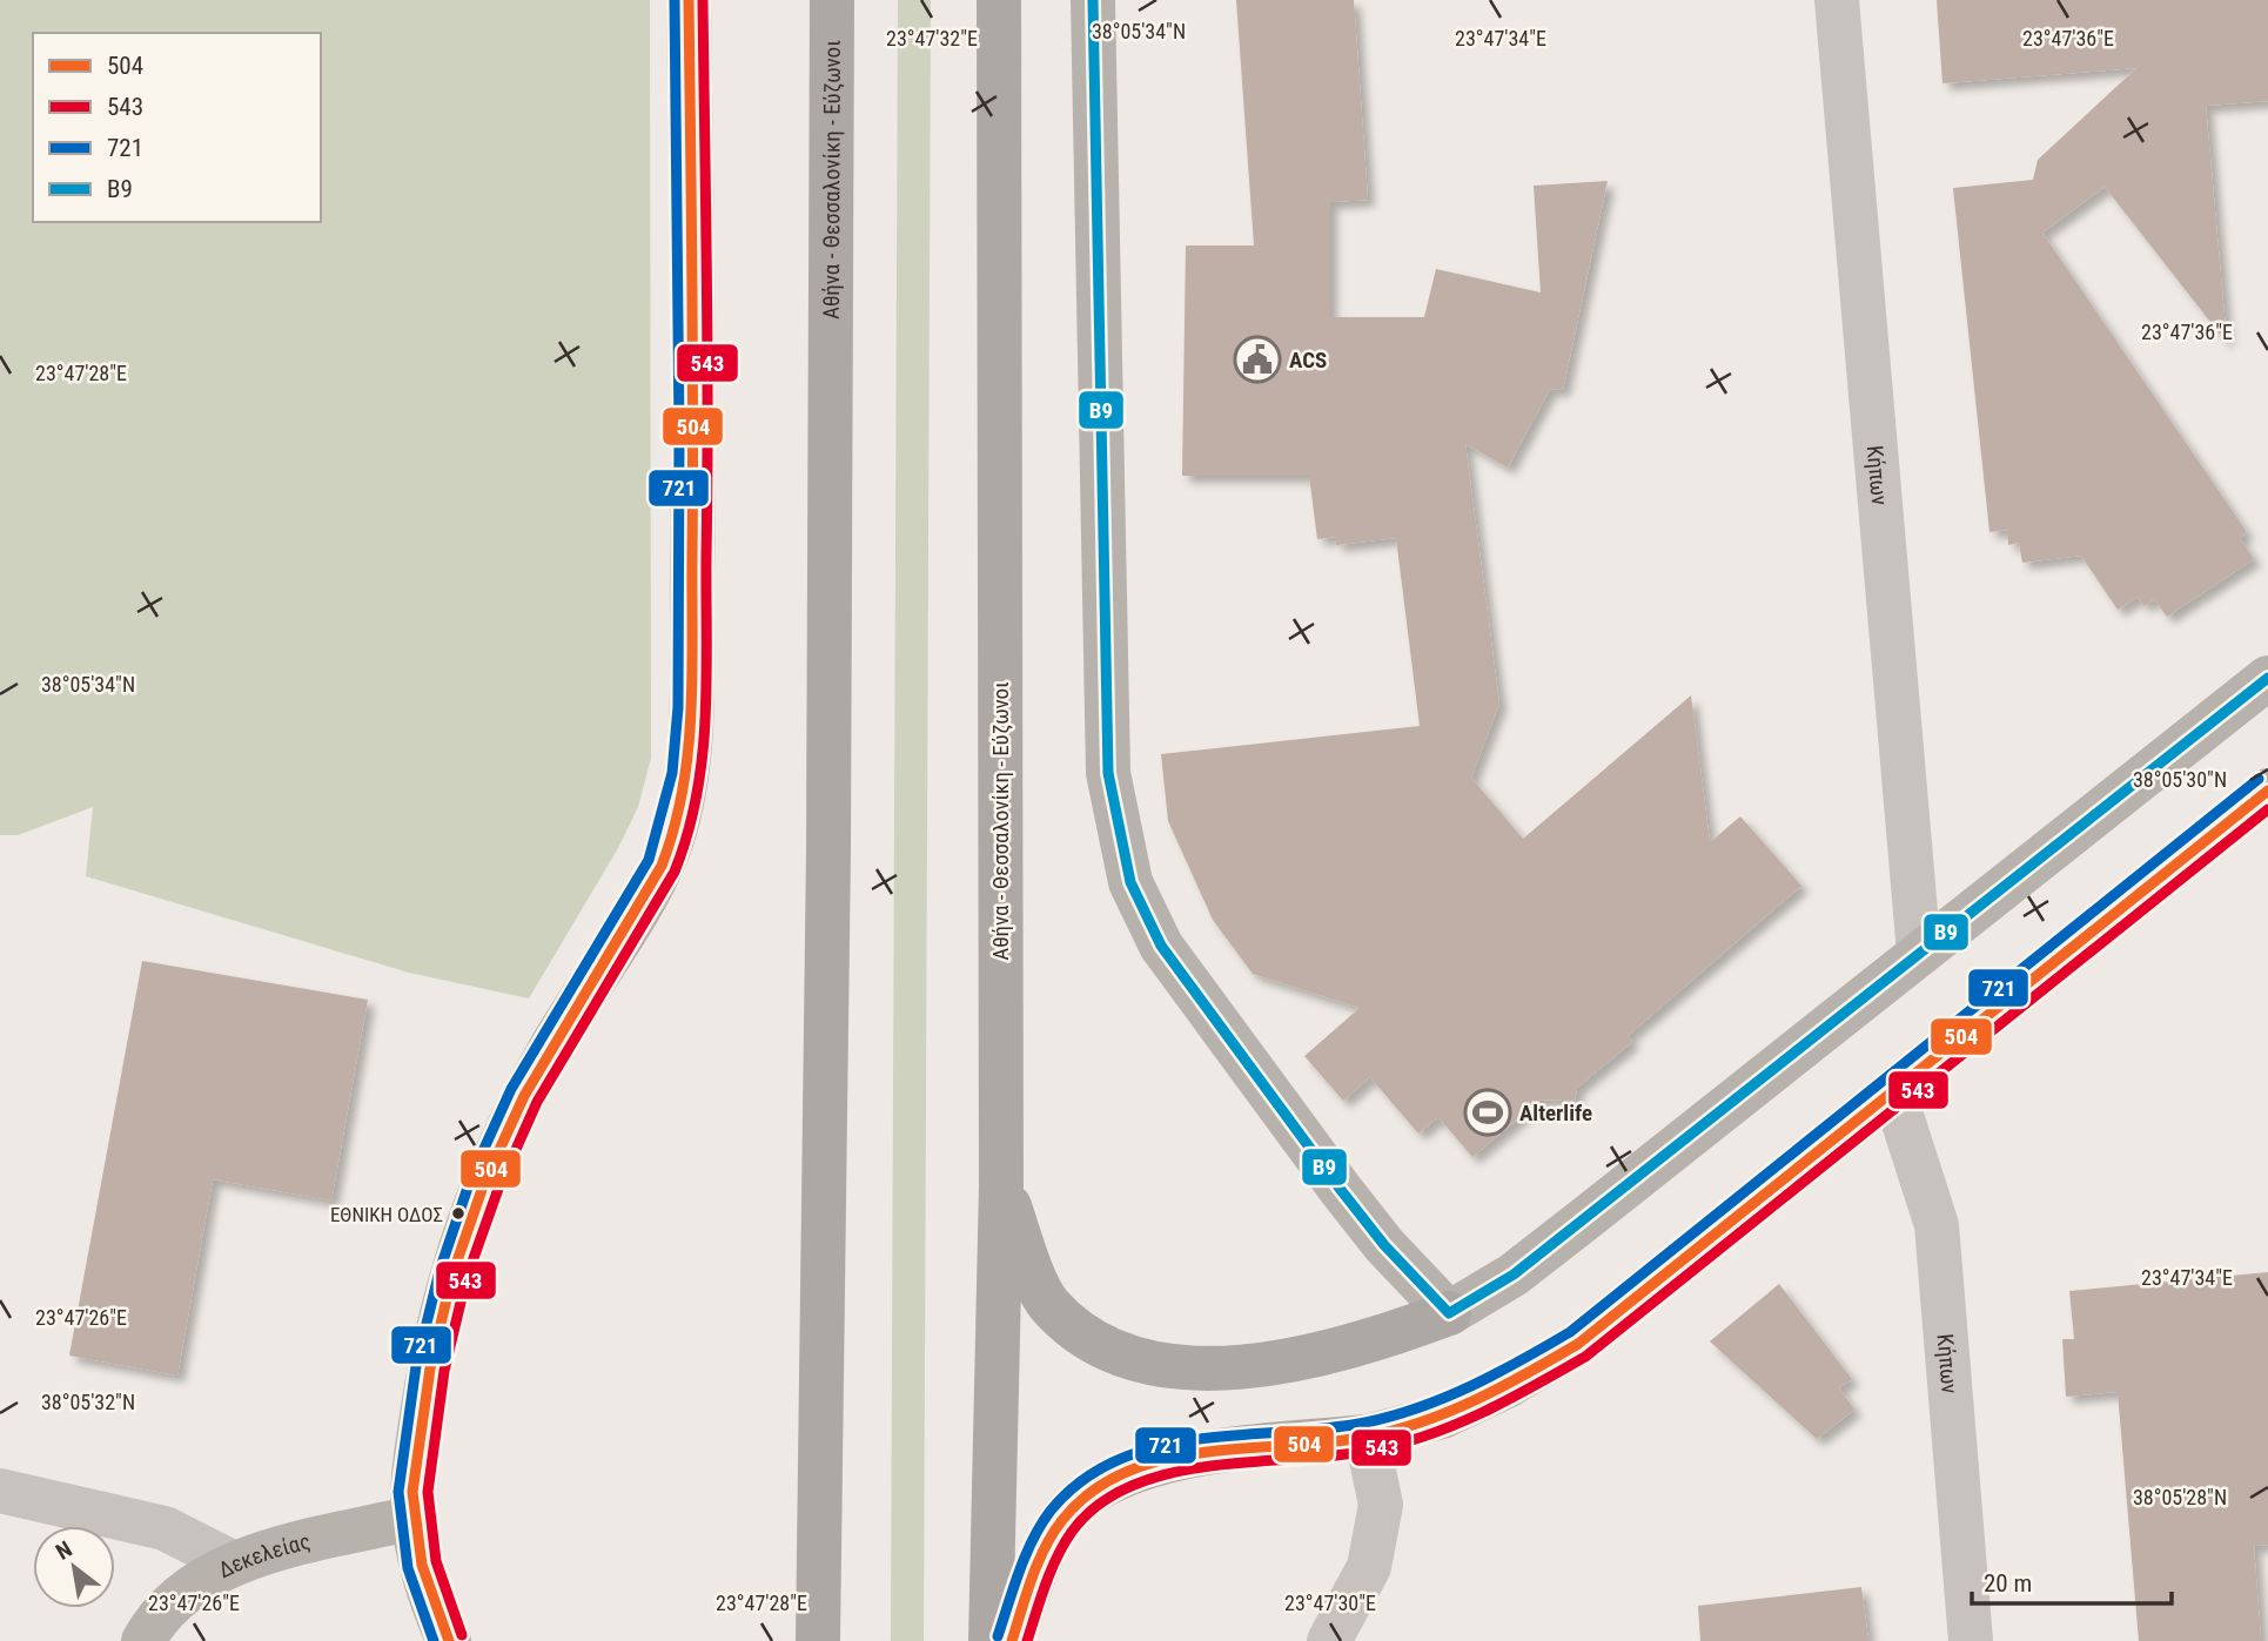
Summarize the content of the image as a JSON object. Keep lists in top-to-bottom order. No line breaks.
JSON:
{"streets":{"highway":["Αθήνα - Θεσσαλονίκη - Εύζωνοι"],"main road":["Δεκελείας"],"street":["Κήπων"]},"places":{"public building":["ACS"],"sports":["Alterlife"],"other":["ΕΘΝΙΚΗ ΟΔΟΣ"]},"lines":["transit line 504","transit line 543","transit line 721","transit line Β9"],"legend":["504","543","721","Β9"],"scale_bar":"20 m","north":"top left","coordinates":["38°05'34\"N","23°47'32\"E","23°47'34\"E","23°47'36\"E","23°47'28\"E","38°05'30\"N","23°47'26\"E","38°05'32\"N","38°05'28\"N","23°47'30\"E"]}
